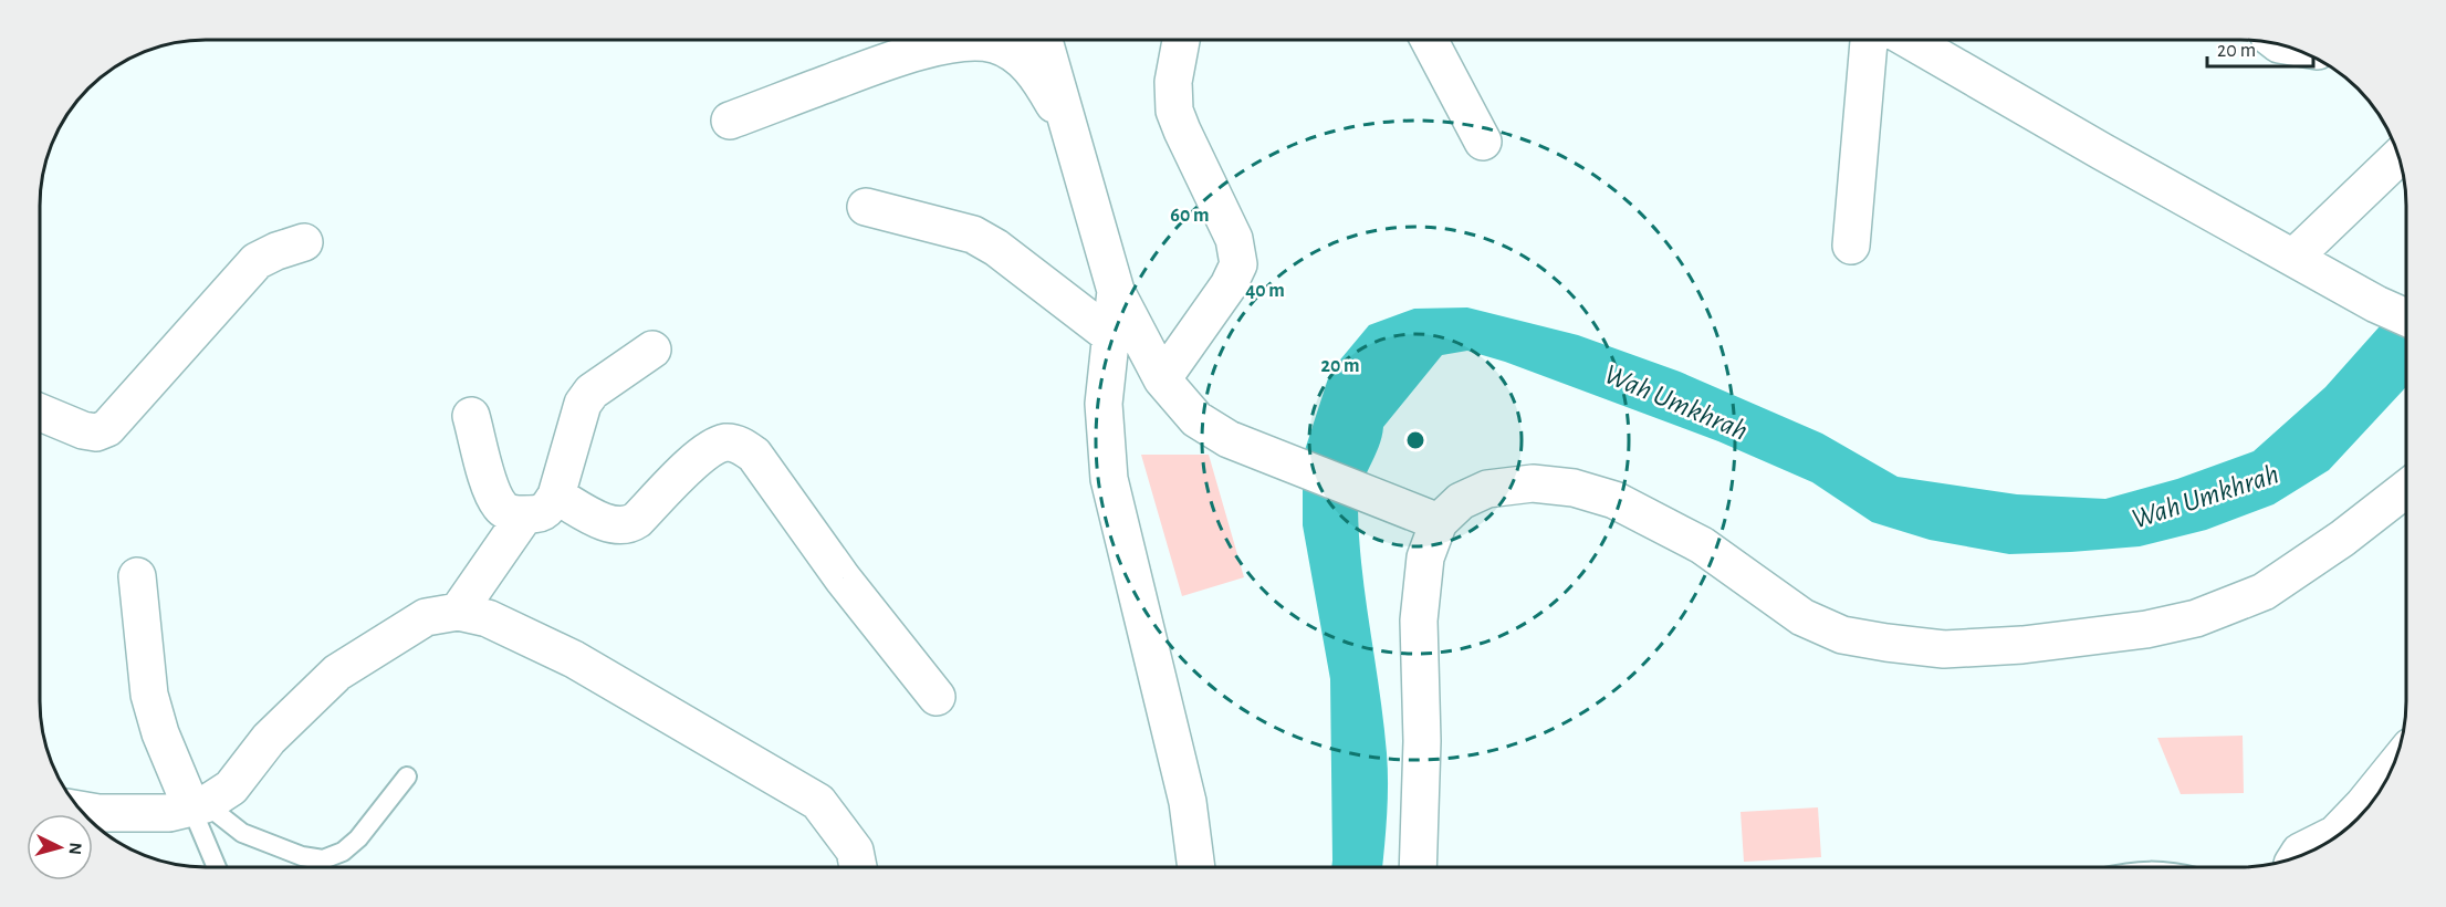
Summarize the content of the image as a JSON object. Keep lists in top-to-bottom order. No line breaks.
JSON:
{"water":["Wah Umkhrah"],"scale_bar":"20 m","north":"right","rings":["60 m","40 m","20 m"]}
